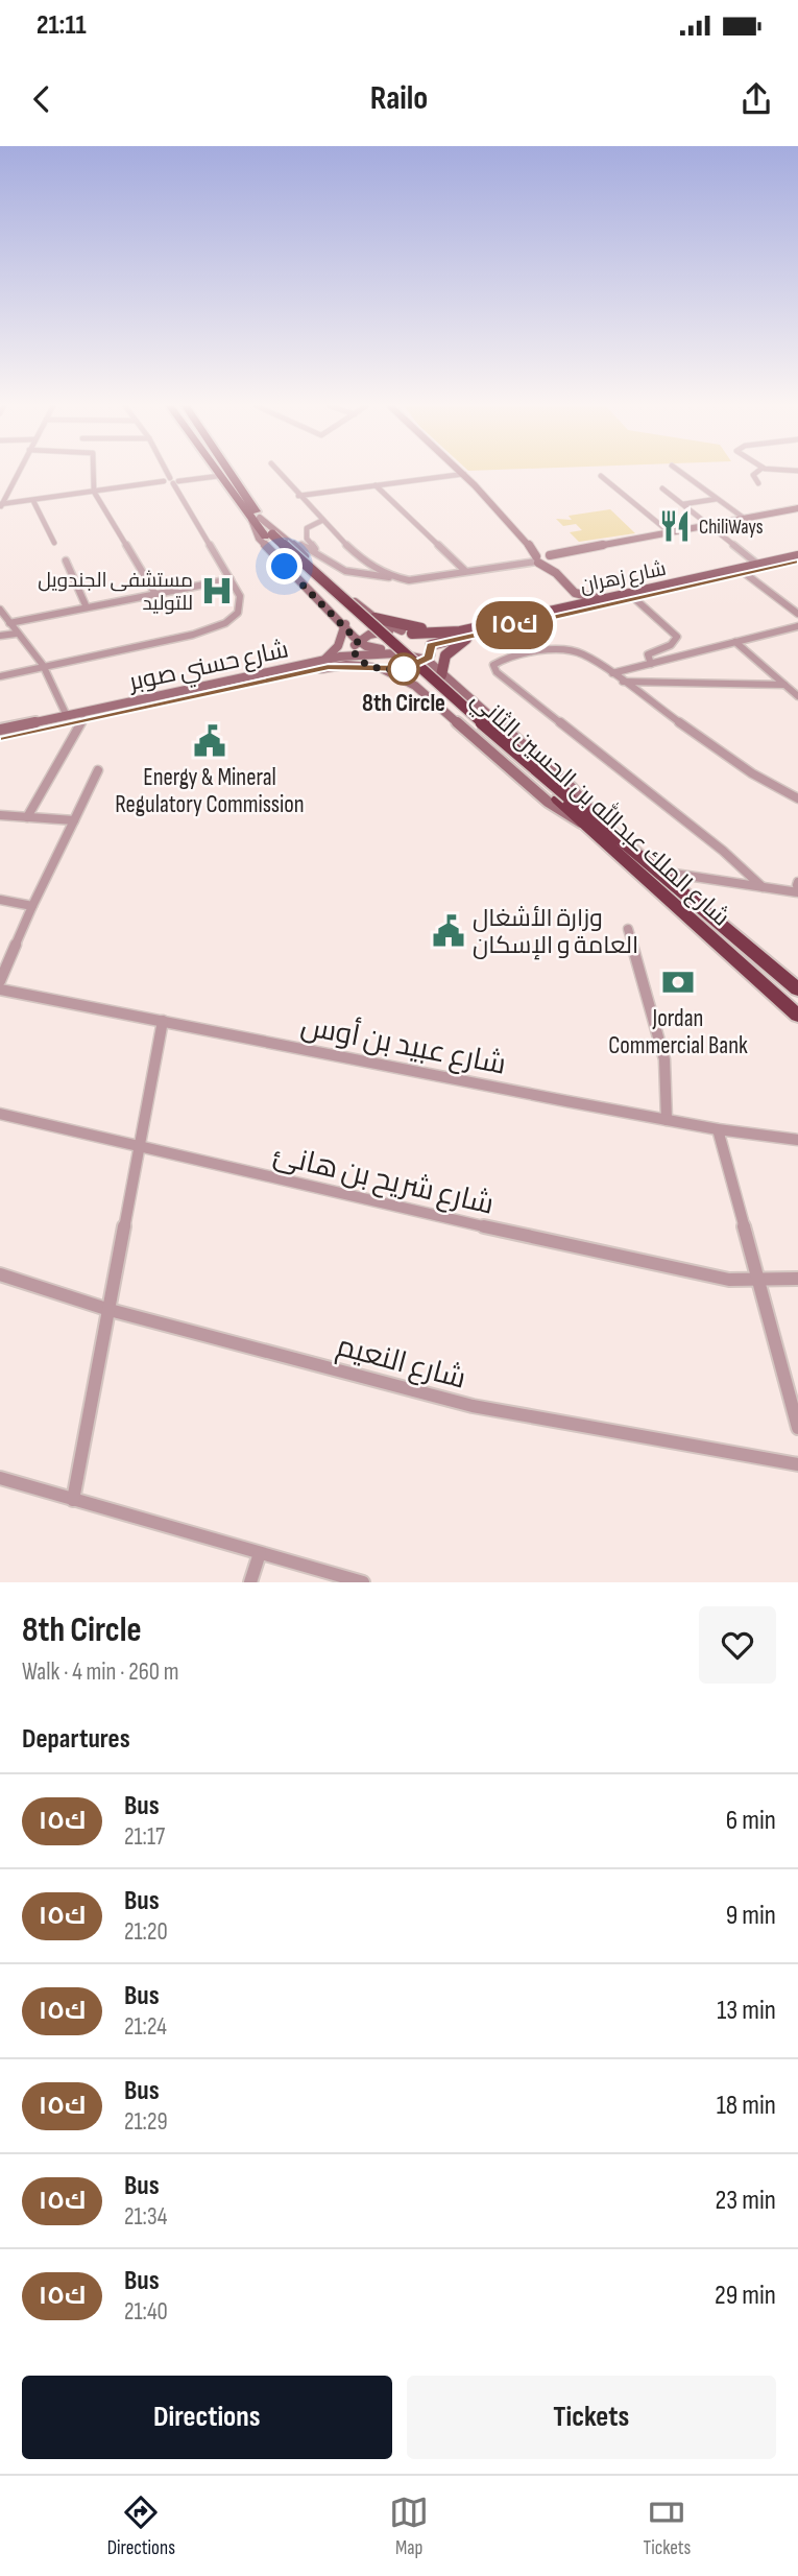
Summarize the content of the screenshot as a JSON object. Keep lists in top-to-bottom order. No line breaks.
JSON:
{"streets":{"highway":["شارع الملك عبدالله بن الحسين الثاني"],"main road":["شارع زهران","شارع حسني صوبر"],"street":["شارع عبيد بن أوس","شارع شريح بن هانئ","شارع النعيم"]},"places":{"restaurant":["ChiliWays"],"hospital":["مستشفى الجندويل للتوليد"],"other":["8th Circle"],"public building":["Energy & Mineral Regulatory Commission","وزارة الأشغال العامة و الإسكان"],"bank":["Jordan Commercial Bank"]},"lines":["bus line ك١٥"],"page":{"status":"21:11","header":"Railo","on_map":"ك١٥","heading":[["8th Circle","Walk · 4 min · 260 m"],"Departures"],"list":[{"mark":"ك١٥","name":"Bus","note":"21:17","value":"6 min"},{"mark":"ك١٥","name":"Bus","note":"21:20","value":"9 min"},{"mark":"ك١٥","name":"Bus","note":"21:24","value":"13 min"},{"mark":"ك١٥","name":"Bus","note":"21:29","value":"18 min"},{"mark":"ك١٥","name":"Bus","note":"21:34","value":"23 min"},{"mark":"ك١٥","name":"Bus","note":"21:40","value":"29 min"}],"buttons":["Directions","Tickets"],"tabs":["Directions","Map","Tickets"]}}
